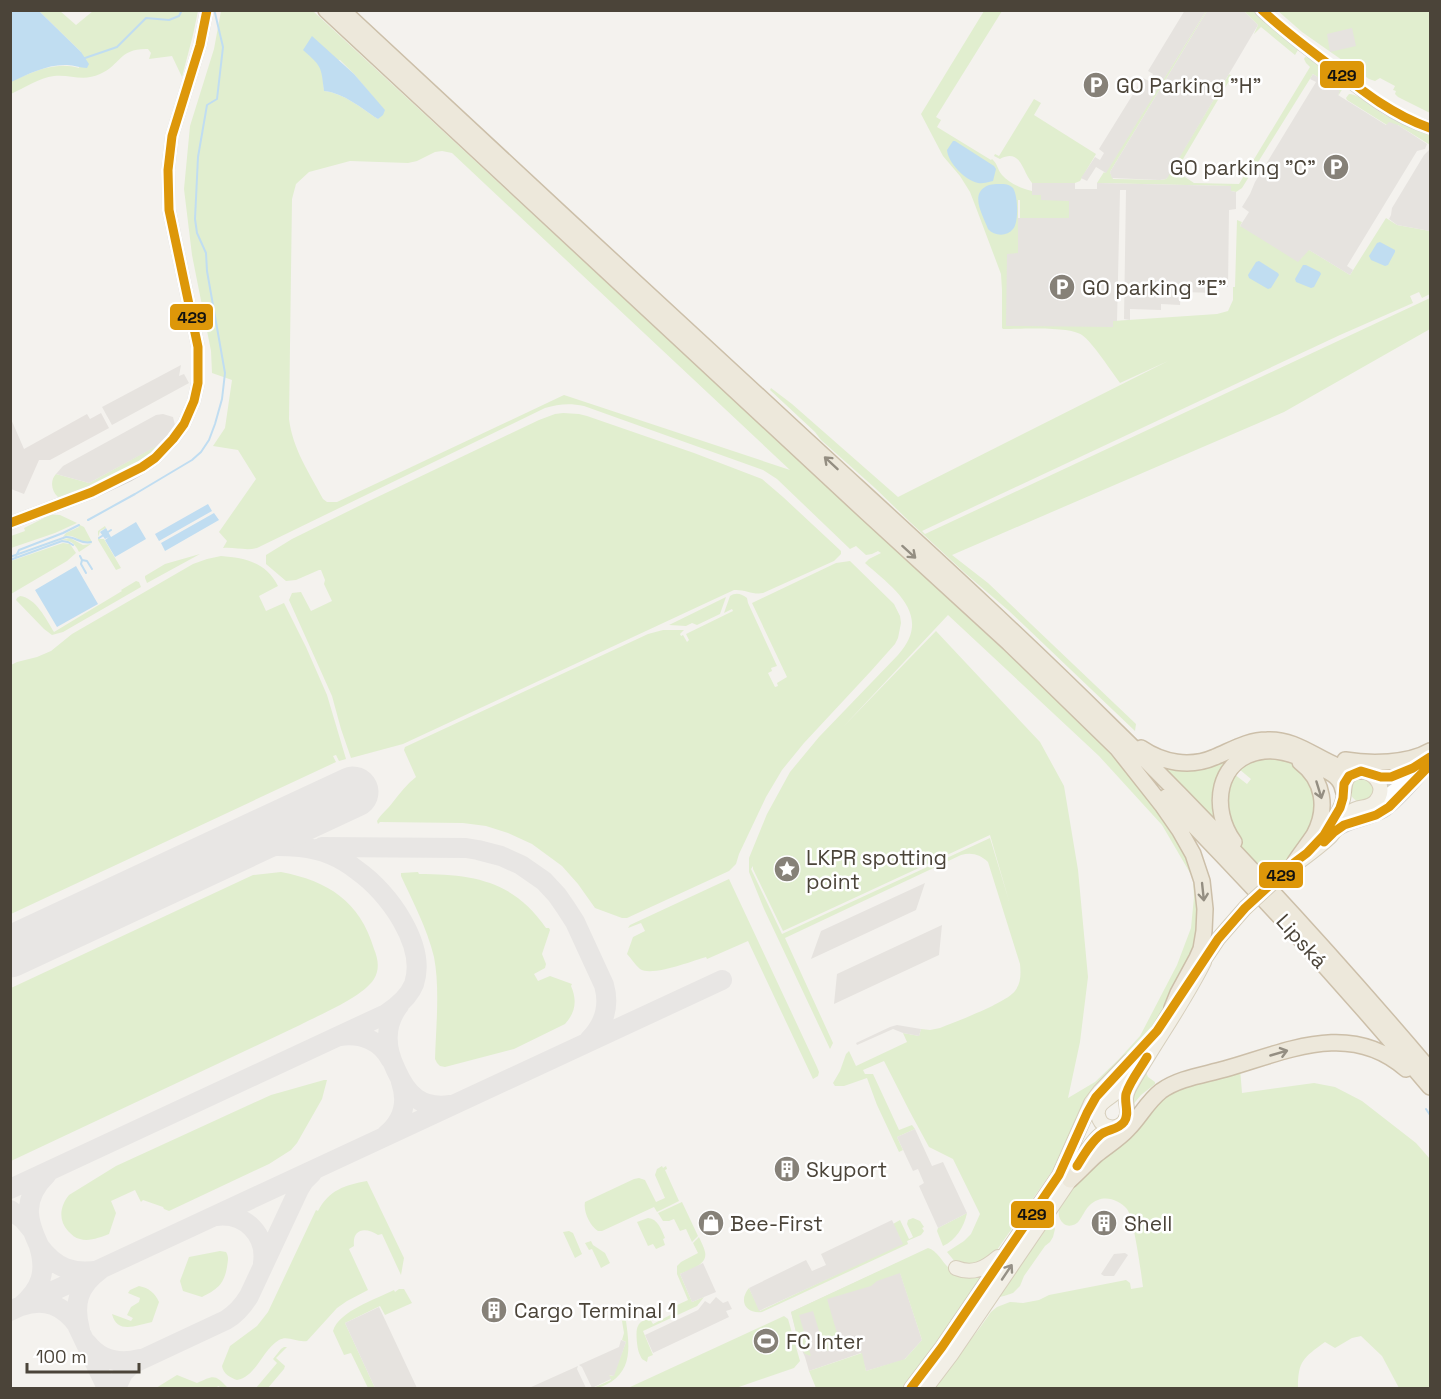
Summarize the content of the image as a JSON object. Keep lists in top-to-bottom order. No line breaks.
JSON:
{"streets":{"highway":["Lipská"]},"places":{"parking":["GO Parking \"H\"","GO parking \"C\"","GO parking \"E\""],"place":["LKPR spotting point"],"building":["Skyport","Shell","Cargo Terminal 1"],"shop":["Bee-First"],"sports":["FC Inter"]},"lines":["transit line 429"],"scale_bar":"100 m"}
